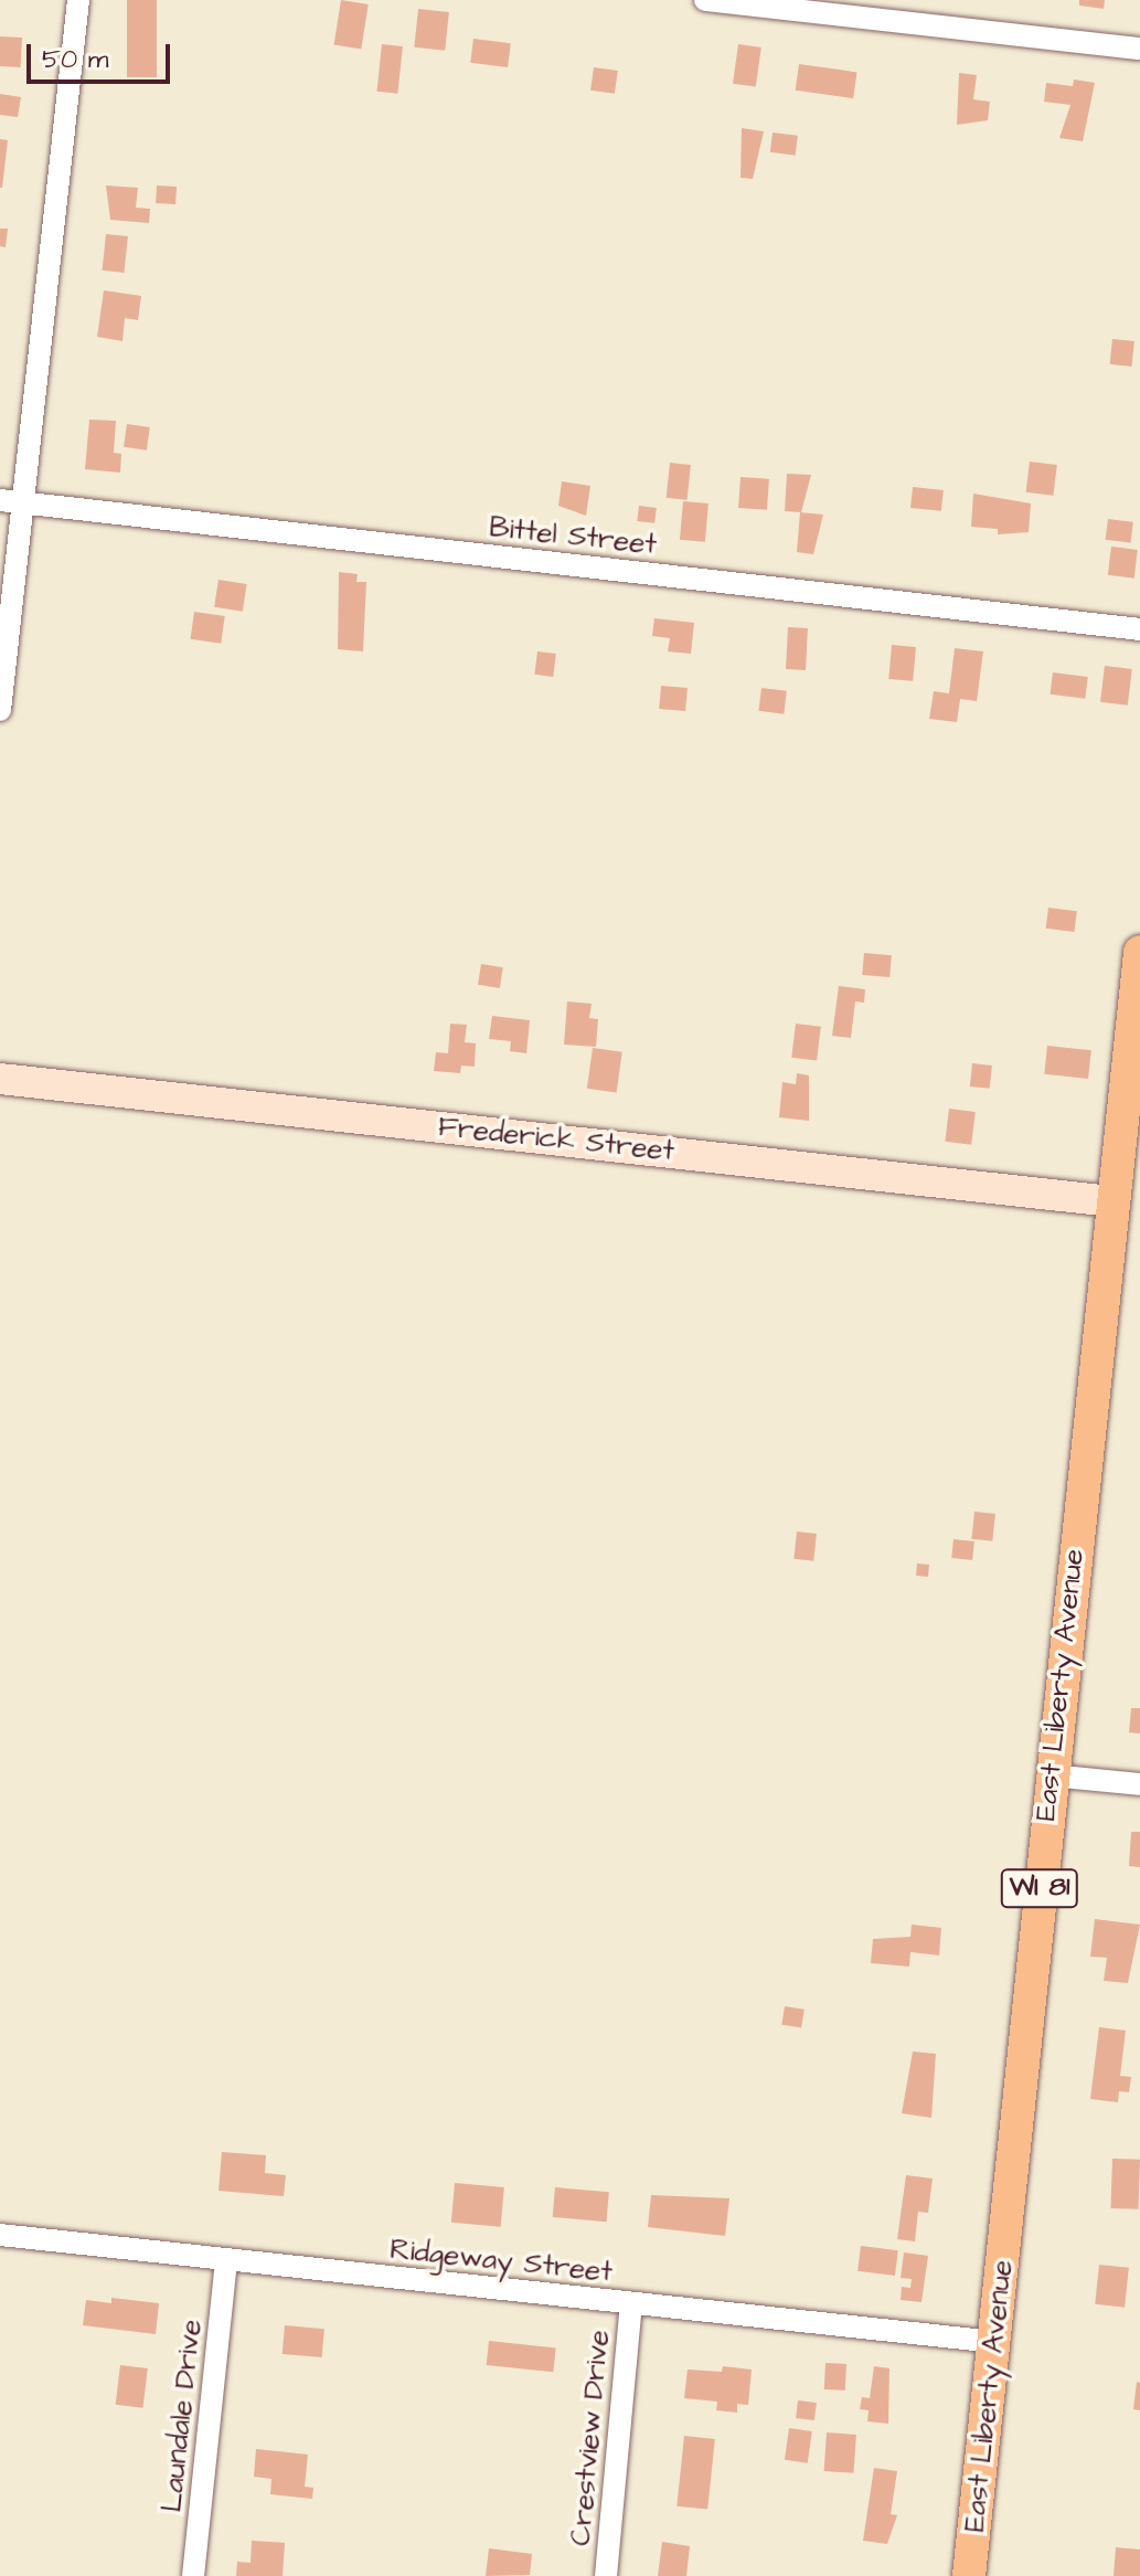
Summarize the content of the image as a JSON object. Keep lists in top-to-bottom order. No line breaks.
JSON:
{"streets":{"main road":["East Liberty Avenue","WI 81"],"street":["Bittel Street","Frederick Street","Ridgeway Street","Laundale Drive","Crestview Drive"]},"crossings":[["Frederick Street","East Liberty Avenue"],["East Liberty Avenue","Ridgeway Street"],["Ridgeway Street","Laundale Drive"],["Ridgeway Street","Crestview Drive"]],"scale_bar":"50 m"}
